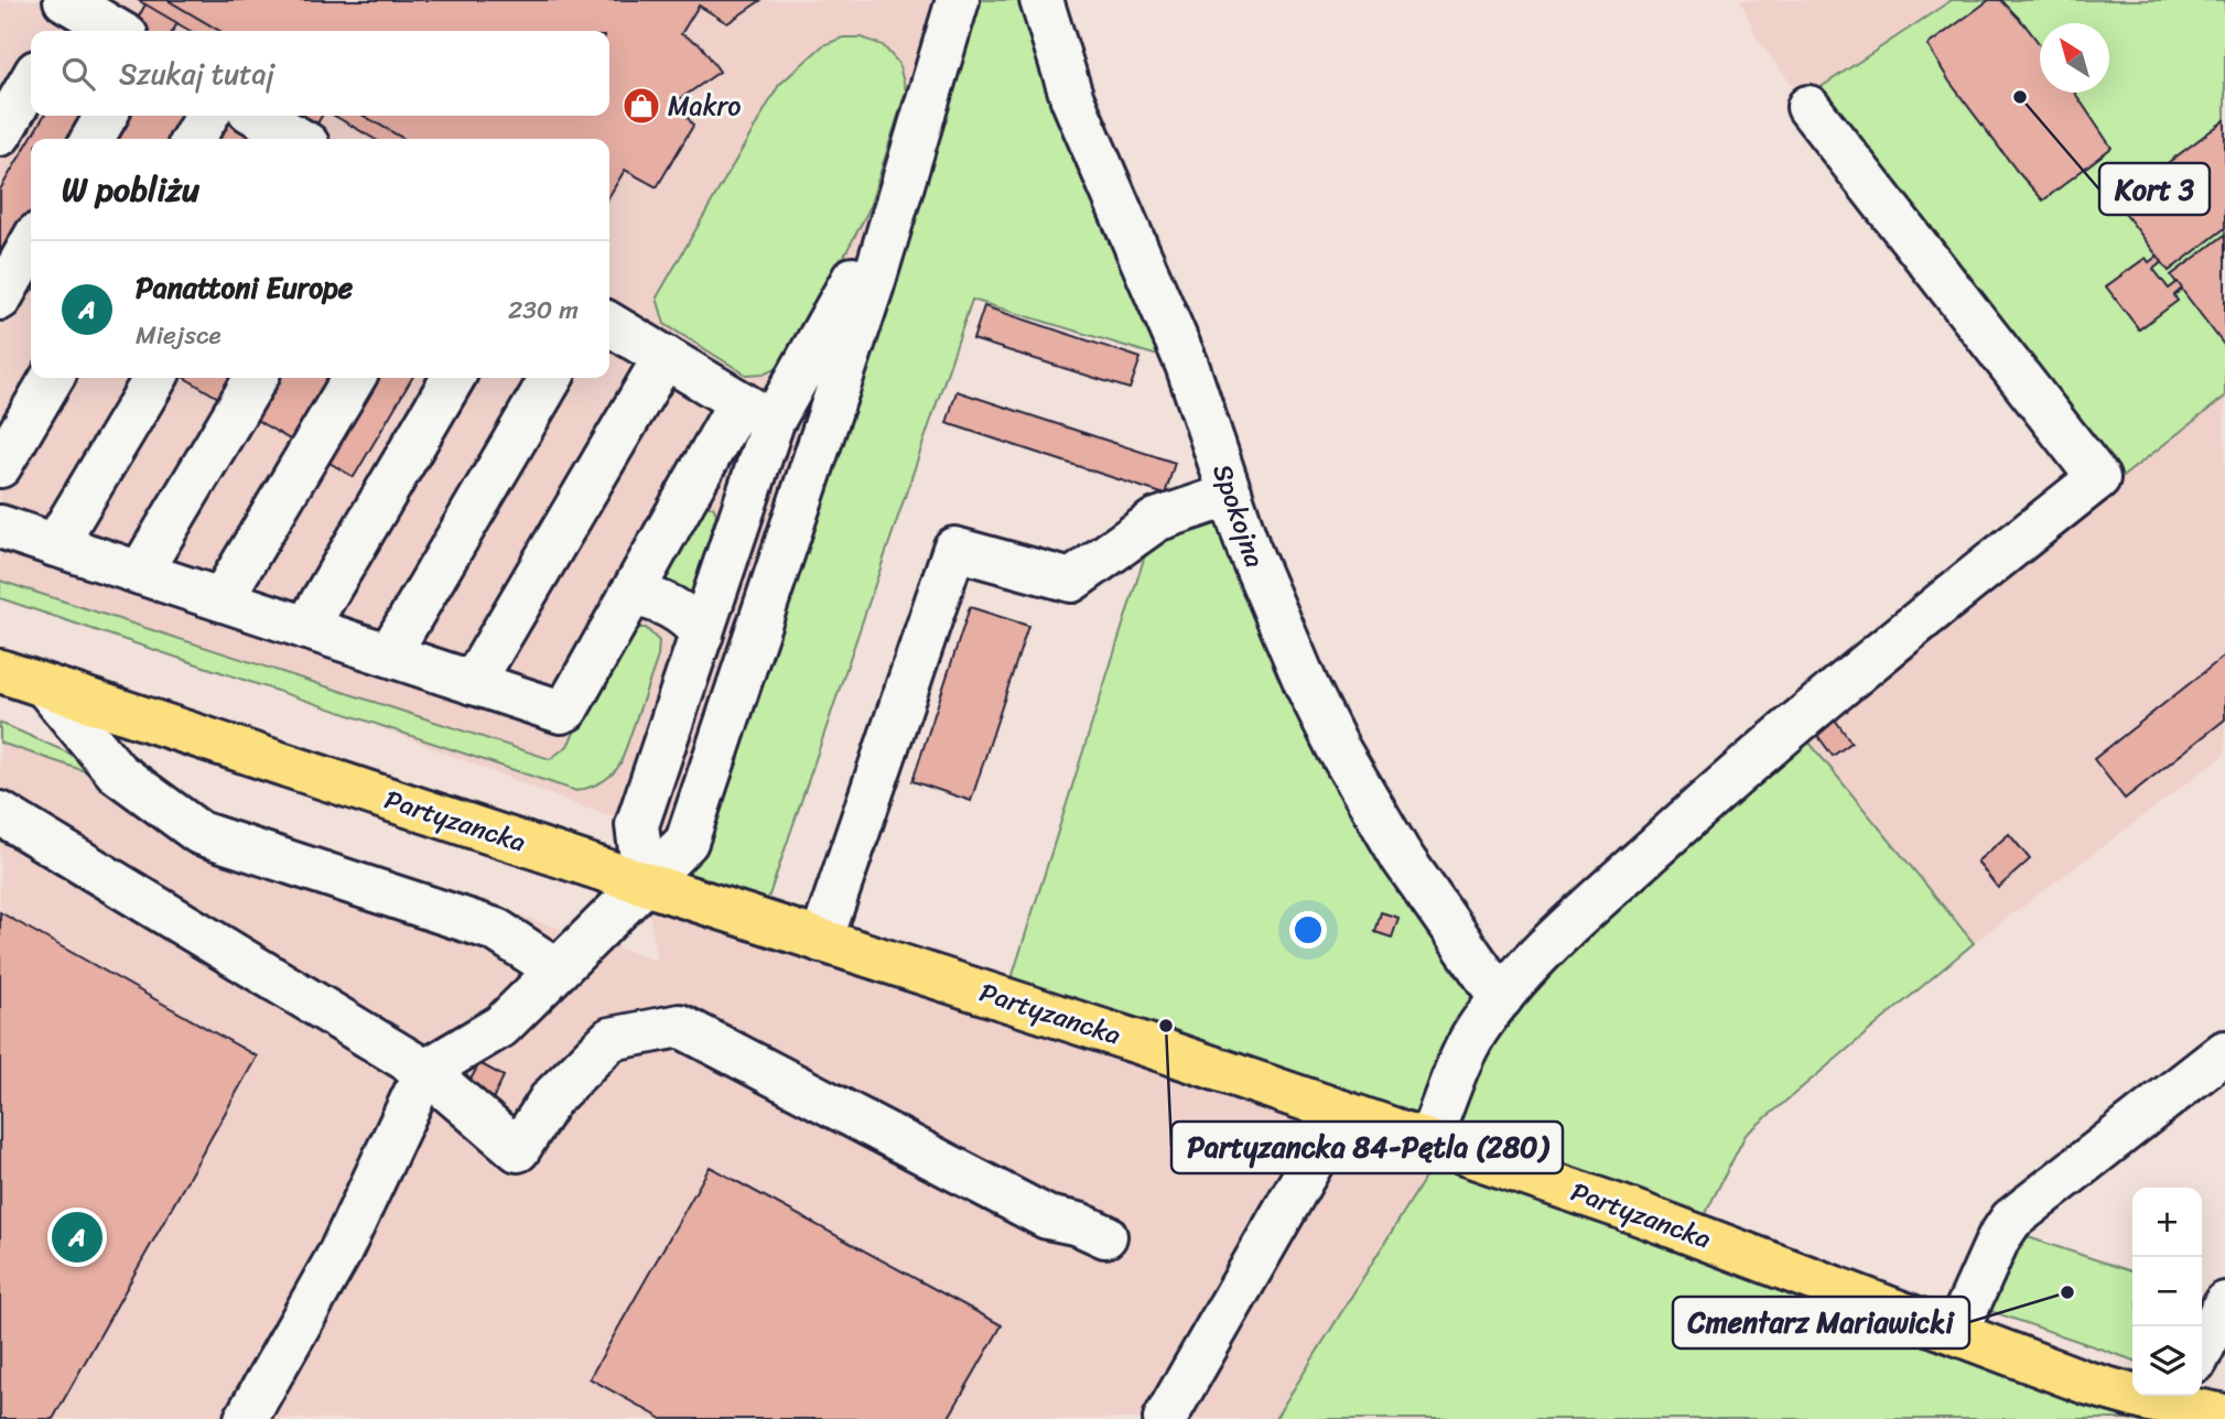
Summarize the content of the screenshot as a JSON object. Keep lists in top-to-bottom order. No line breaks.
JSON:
{"streets":{"main road":["Partyzancka"],"street":["Spokojna"]},"places":{"other":["Kort 3","Partyzancka 84-Pętla (280)","Cmentarz Mariawicki"],"shop":["Makro"]},"north":"top left","page":{"search":"Szukaj tutaj","heading":"W pobliżu","list":[{"mark":"A","name":"Panattoni Europe","note":"Miejsce","value":"230 m"}],"map_buttons":["+","−"],"pins":"A"}}
